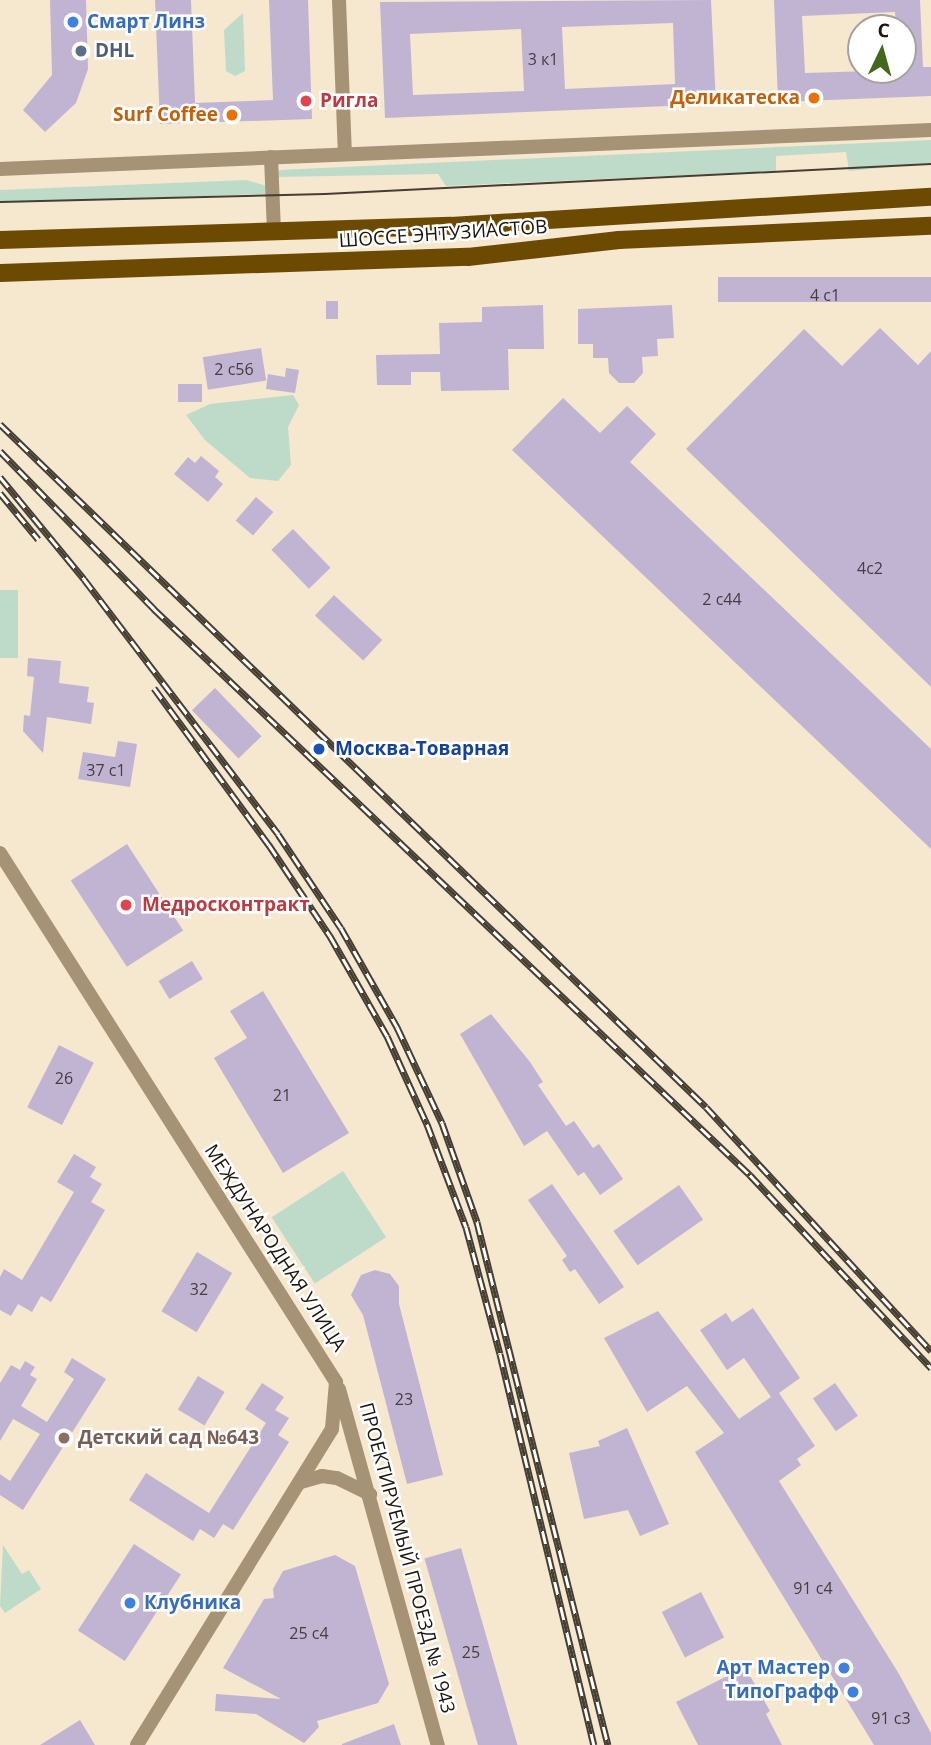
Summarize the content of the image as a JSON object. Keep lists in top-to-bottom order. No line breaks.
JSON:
{"streets":{"main road":["ШОССЕ ЭНТУЗИАСТОВ"],"street":["МЕЖДУНАРОДНАЯ УЛИЦА","ПРОЕКТИРУЕМЫЙ ПРОЕЗД № 1943"]},"crossings":[["МЕЖДУНАРОДНАЯ УЛИЦА","ПРОЕКТИРУЕМЫЙ ПРОЕЗД № 1943"]],"places":["Смарт Линз","DHL","Деликатеска","Ригла","Surf Coffee","Москва-Товарная","Медросконтракт","Детский сад №643","Клубника","Арт Мастер","ТипоГрафф"],"house_numbers":["3 к1","4 с1","2 с56","4с2","2 с44","37 c1","26","21","32","23","91 с4","25 с4","25","91 с3"],"north":"top"}
